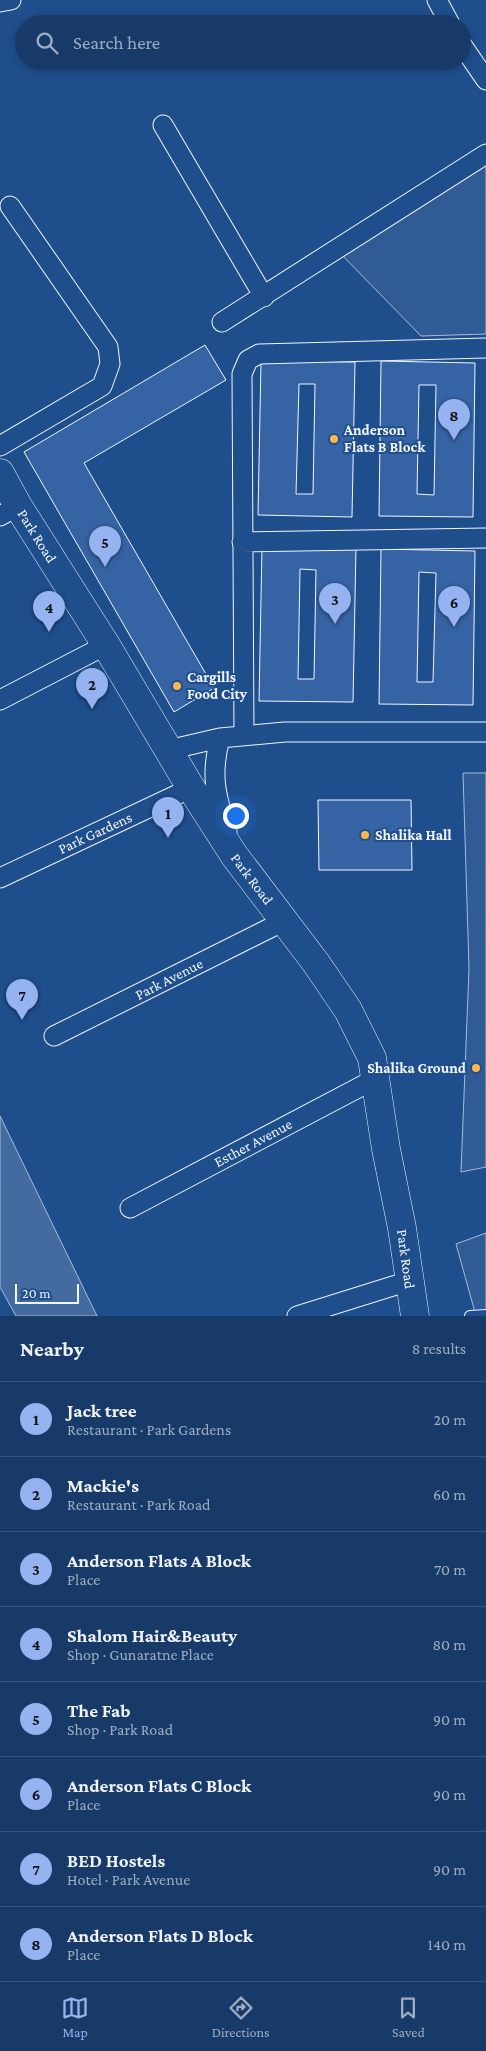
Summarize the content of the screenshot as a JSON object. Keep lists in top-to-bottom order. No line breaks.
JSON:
{"streets":{"main road":["Park Road"],"street":["Park Gardens","Park Avenue","Esther Avenue"]},"crossings":[["Park Road","Park Gardens"],["Park Road","Park Avenue"],["Park Road","Esther Avenue"]],"places":["Anderson Flats B Block","Cargills Food City","Shalika Hall","Shalika Ground"],"scale_bar":"20 m","page":{"search":"Search here","pins":["8","5","3","6","4","2","1","7"],"scale":"20 m","heading":["Nearby","8 results"],"list":[{"mark":"1","name":"Jack tree","note":"Restaurant · Park Gardens","value":"20 m"},{"mark":"2","name":"Mackie's","note":"Restaurant · Park Road","value":"60 m"},{"mark":"3","name":"Anderson Flats A Block","note":"Place","value":"70 m"},{"mark":"4","name":"Shalom Hair&Beauty","note":"Shop · Gunaratne Place","value":"80 m"},{"mark":"5","name":"The Fab","note":"Shop · Park Road","value":"90 m"},{"mark":"6","name":"Anderson Flats C Block","note":"Place","value":"90 m"},{"mark":"7","name":"BED Hostels","note":"Hotel · Park Avenue","value":"90 m"},{"mark":"8","name":"Anderson Flats D Block","note":"Place","value":"140 m"}],"nav":["Map","Directions","Saved"]}}
